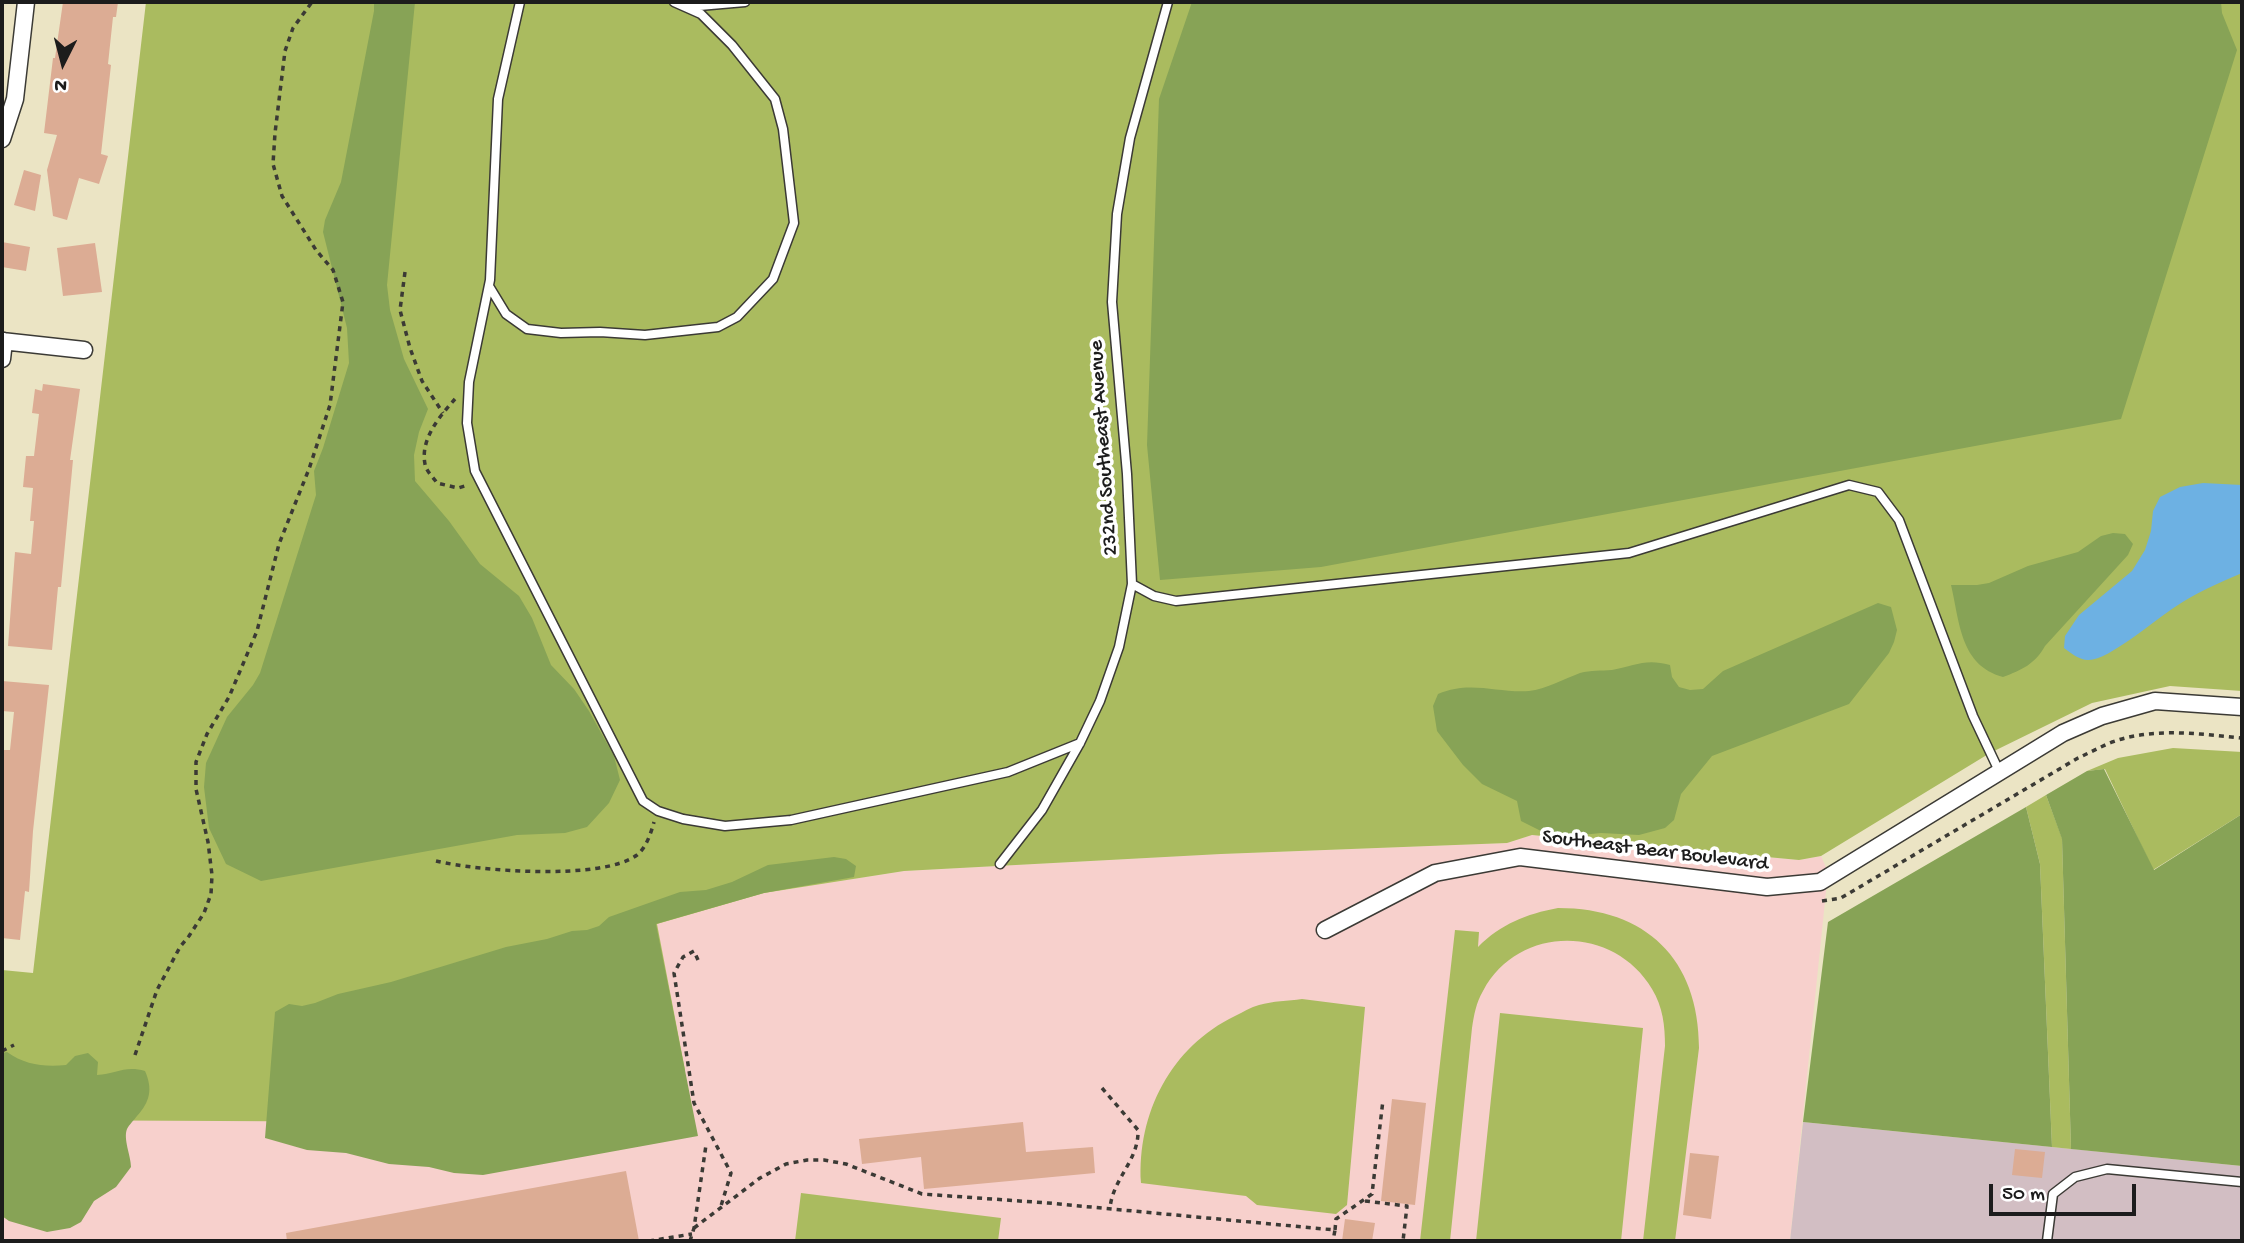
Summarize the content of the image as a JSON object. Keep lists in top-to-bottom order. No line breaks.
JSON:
{"streets":{"street":["Southeast Bear Boulevard"],"lane":["232nd Southeast Avenue"]},"scale_bar":"50 m","north":"bottom"}
